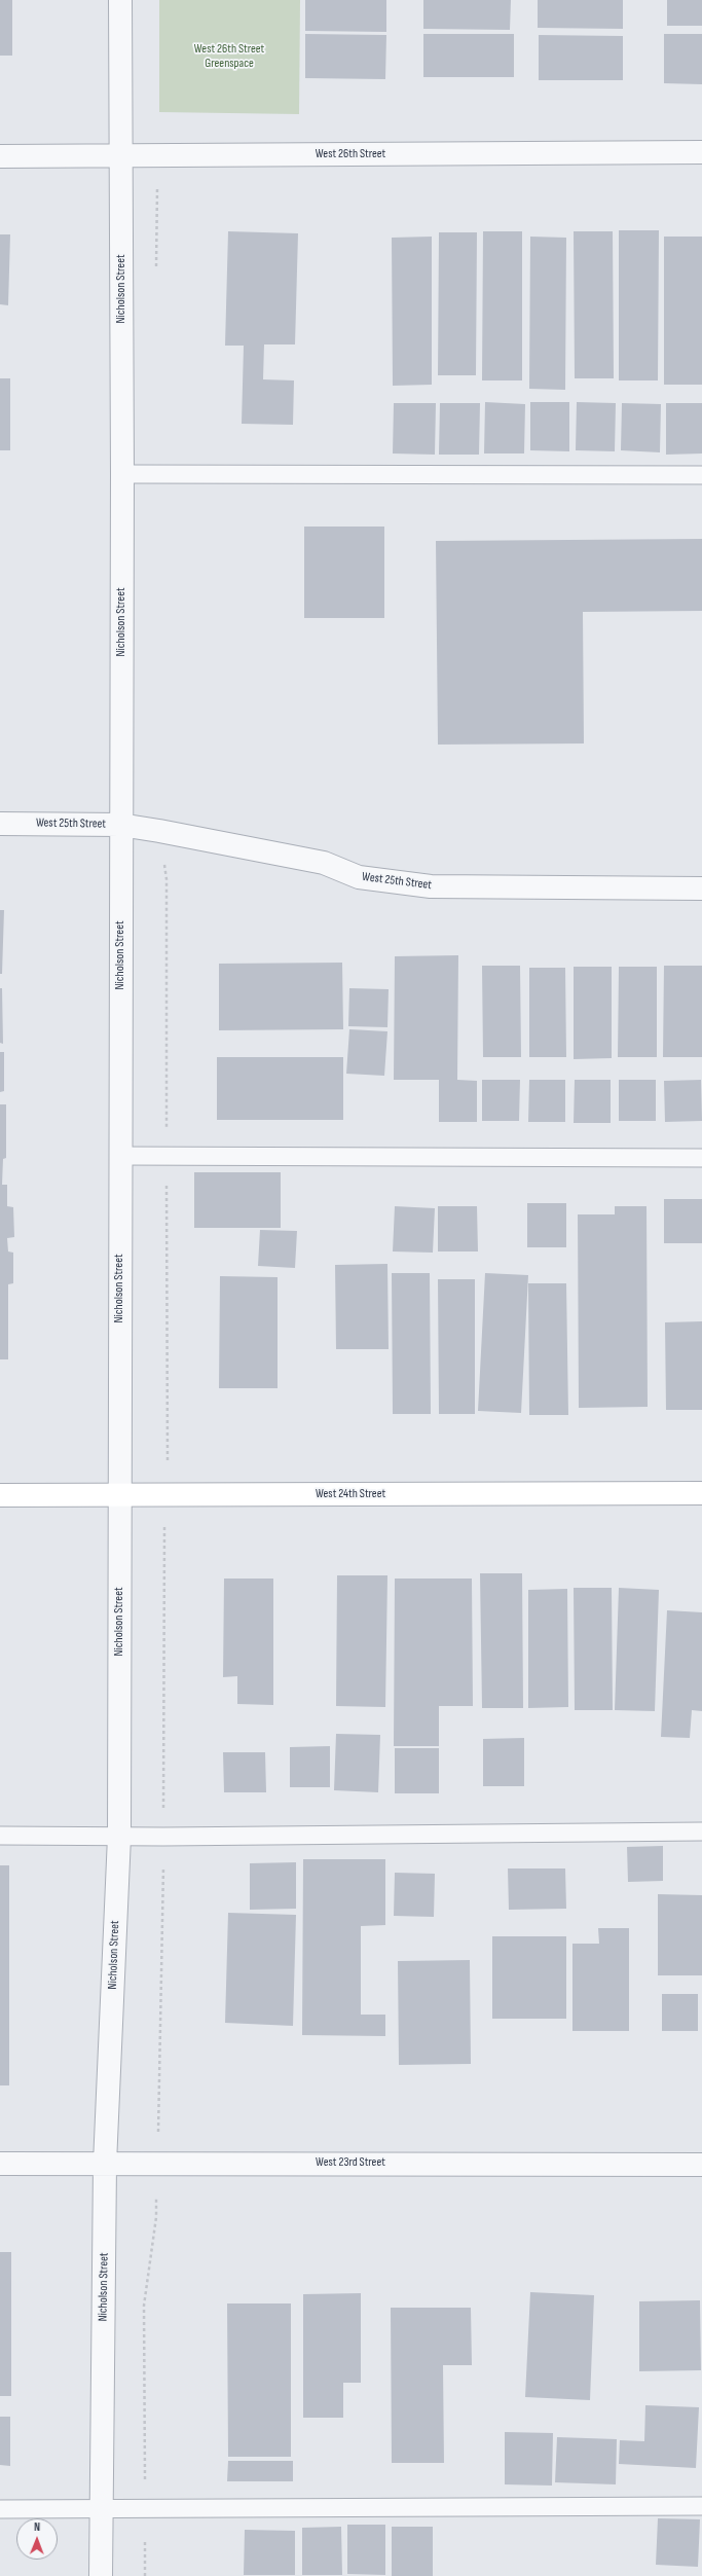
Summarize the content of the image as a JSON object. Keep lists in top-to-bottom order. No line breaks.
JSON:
{"streets":{"street":["West 26th Street","Nicholson Street","West 25th Street","West 24th Street","West 23rd Street"]},"crossings":[["West 26th Street","Nicholson Street"],["Nicholson Street","West 25th Street"],["Nicholson Street","West 24th Street"],["Nicholson Street","West 23rd Street"]],"parks":["West 26th Street Greenspace"],"north":"top"}
